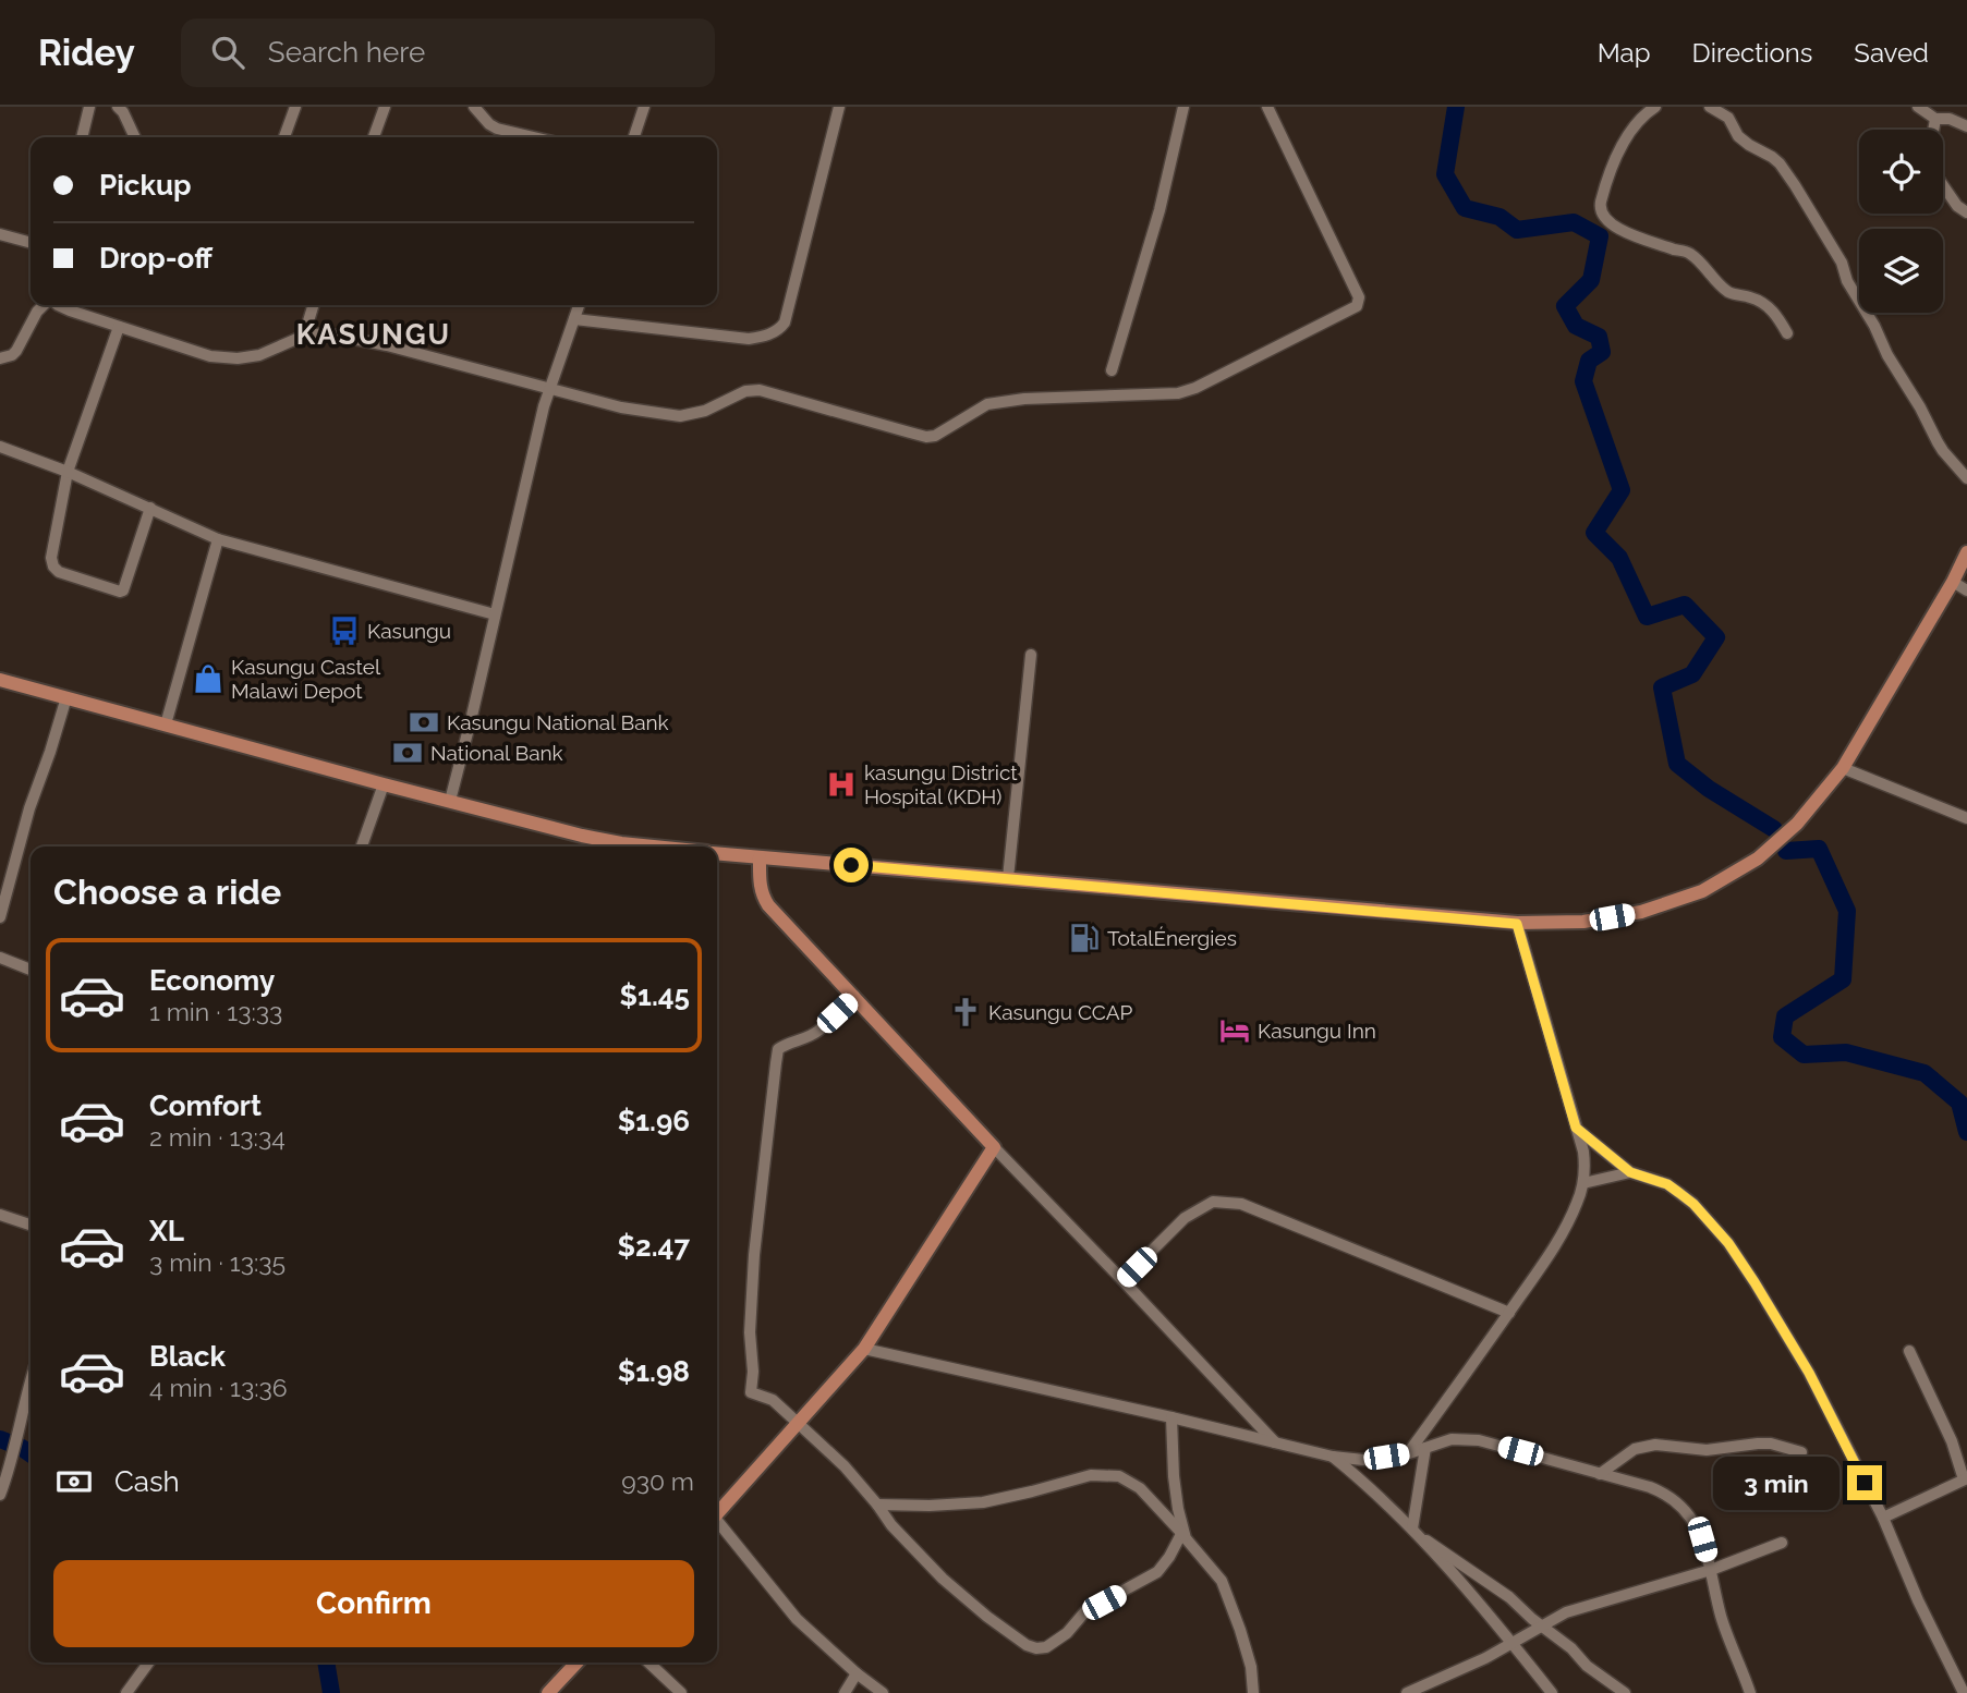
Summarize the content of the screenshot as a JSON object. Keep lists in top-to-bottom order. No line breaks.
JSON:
{"districts":["KASUNGU"],"places":{"bus stop":["Kasungu"],"shop":["Kasungu Castel Malawi Depot"],"bank":["Kasungu National Bank","National Bank"],"hospital":["kasungu District Hospital (KDH)"],"fuel station":["TotalÉnergies"],"church":["Kasungu CCAP"],"hotel":["Kasungu Inn"]},"page":{"header":"Ridey","search":"Search here","nav":["Map","Directions","Saved"],"banner":["Pickup","Drop-off"],"heading":"Choose a ride","list":[{"name":"Economy","note":"1 min · 13:33","value":"$1.45"},{"name":"Comfort","note":"2 min · 13:34","value":"$1.96"},{"name":"XL","note":"3 min · 13:35","value":"$2.47"},{"name":"Black","note":"4 min · 13:36","value":"$1.98"}],"pay":["Cash","930 m"],"bubble":"3 min","buttons":"Confirm"}}
